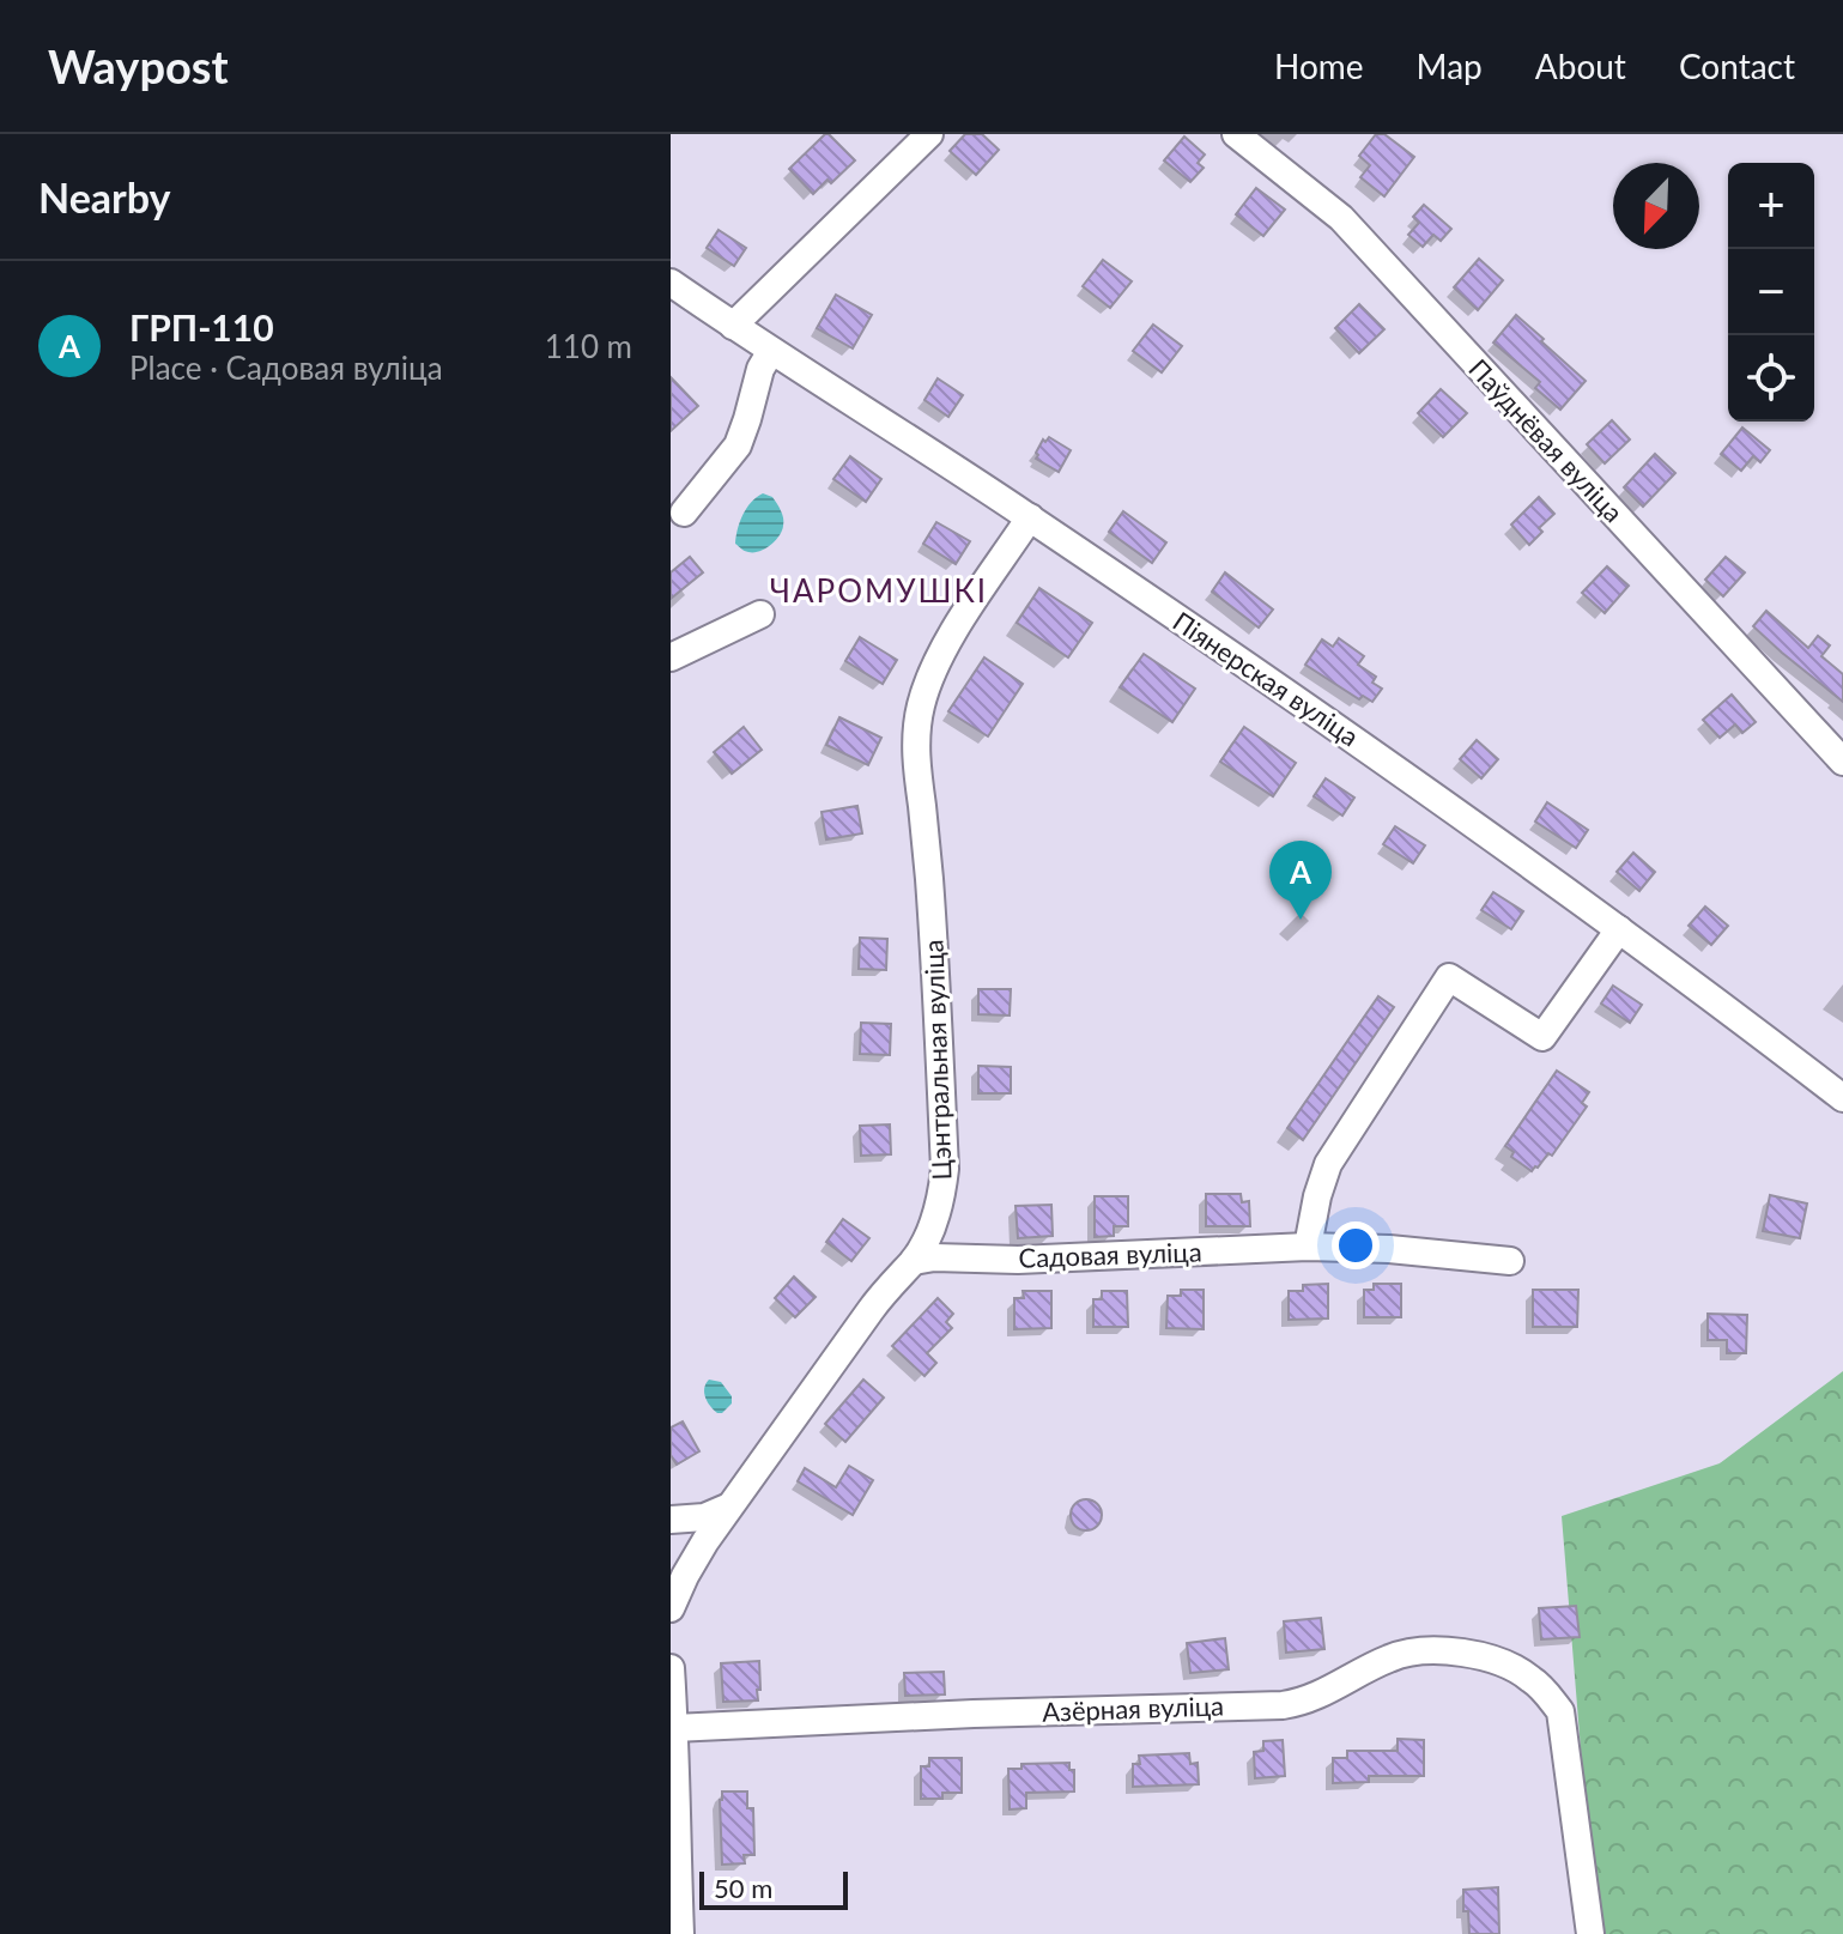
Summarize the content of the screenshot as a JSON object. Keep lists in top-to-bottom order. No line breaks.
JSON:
{"streets":{"street":["Паўднёвая вуліца","Піянерская вуліца","Цэнтральная вуліца","Садовая вуліца","Азёрная вуліца"]},"crossings":[["Піянерская вуліца","Цэнтральная вуліца"],["Цэнтральная вуліца","Садовая вуліца"]],"districts":["ЧАРОМУШКІ"],"scale_bar":"50 m","north":"bottom left","page":{"header":"Waypost","nav":["Home","Map","About","Contact"],"heading":"Nearby","map_buttons":["+","−"],"list":[{"mark":"A","name":"ГРП-110","note":"Place · Садовая вуліца","value":"110 m"}],"pins":"A","scale":"50 m"}}
